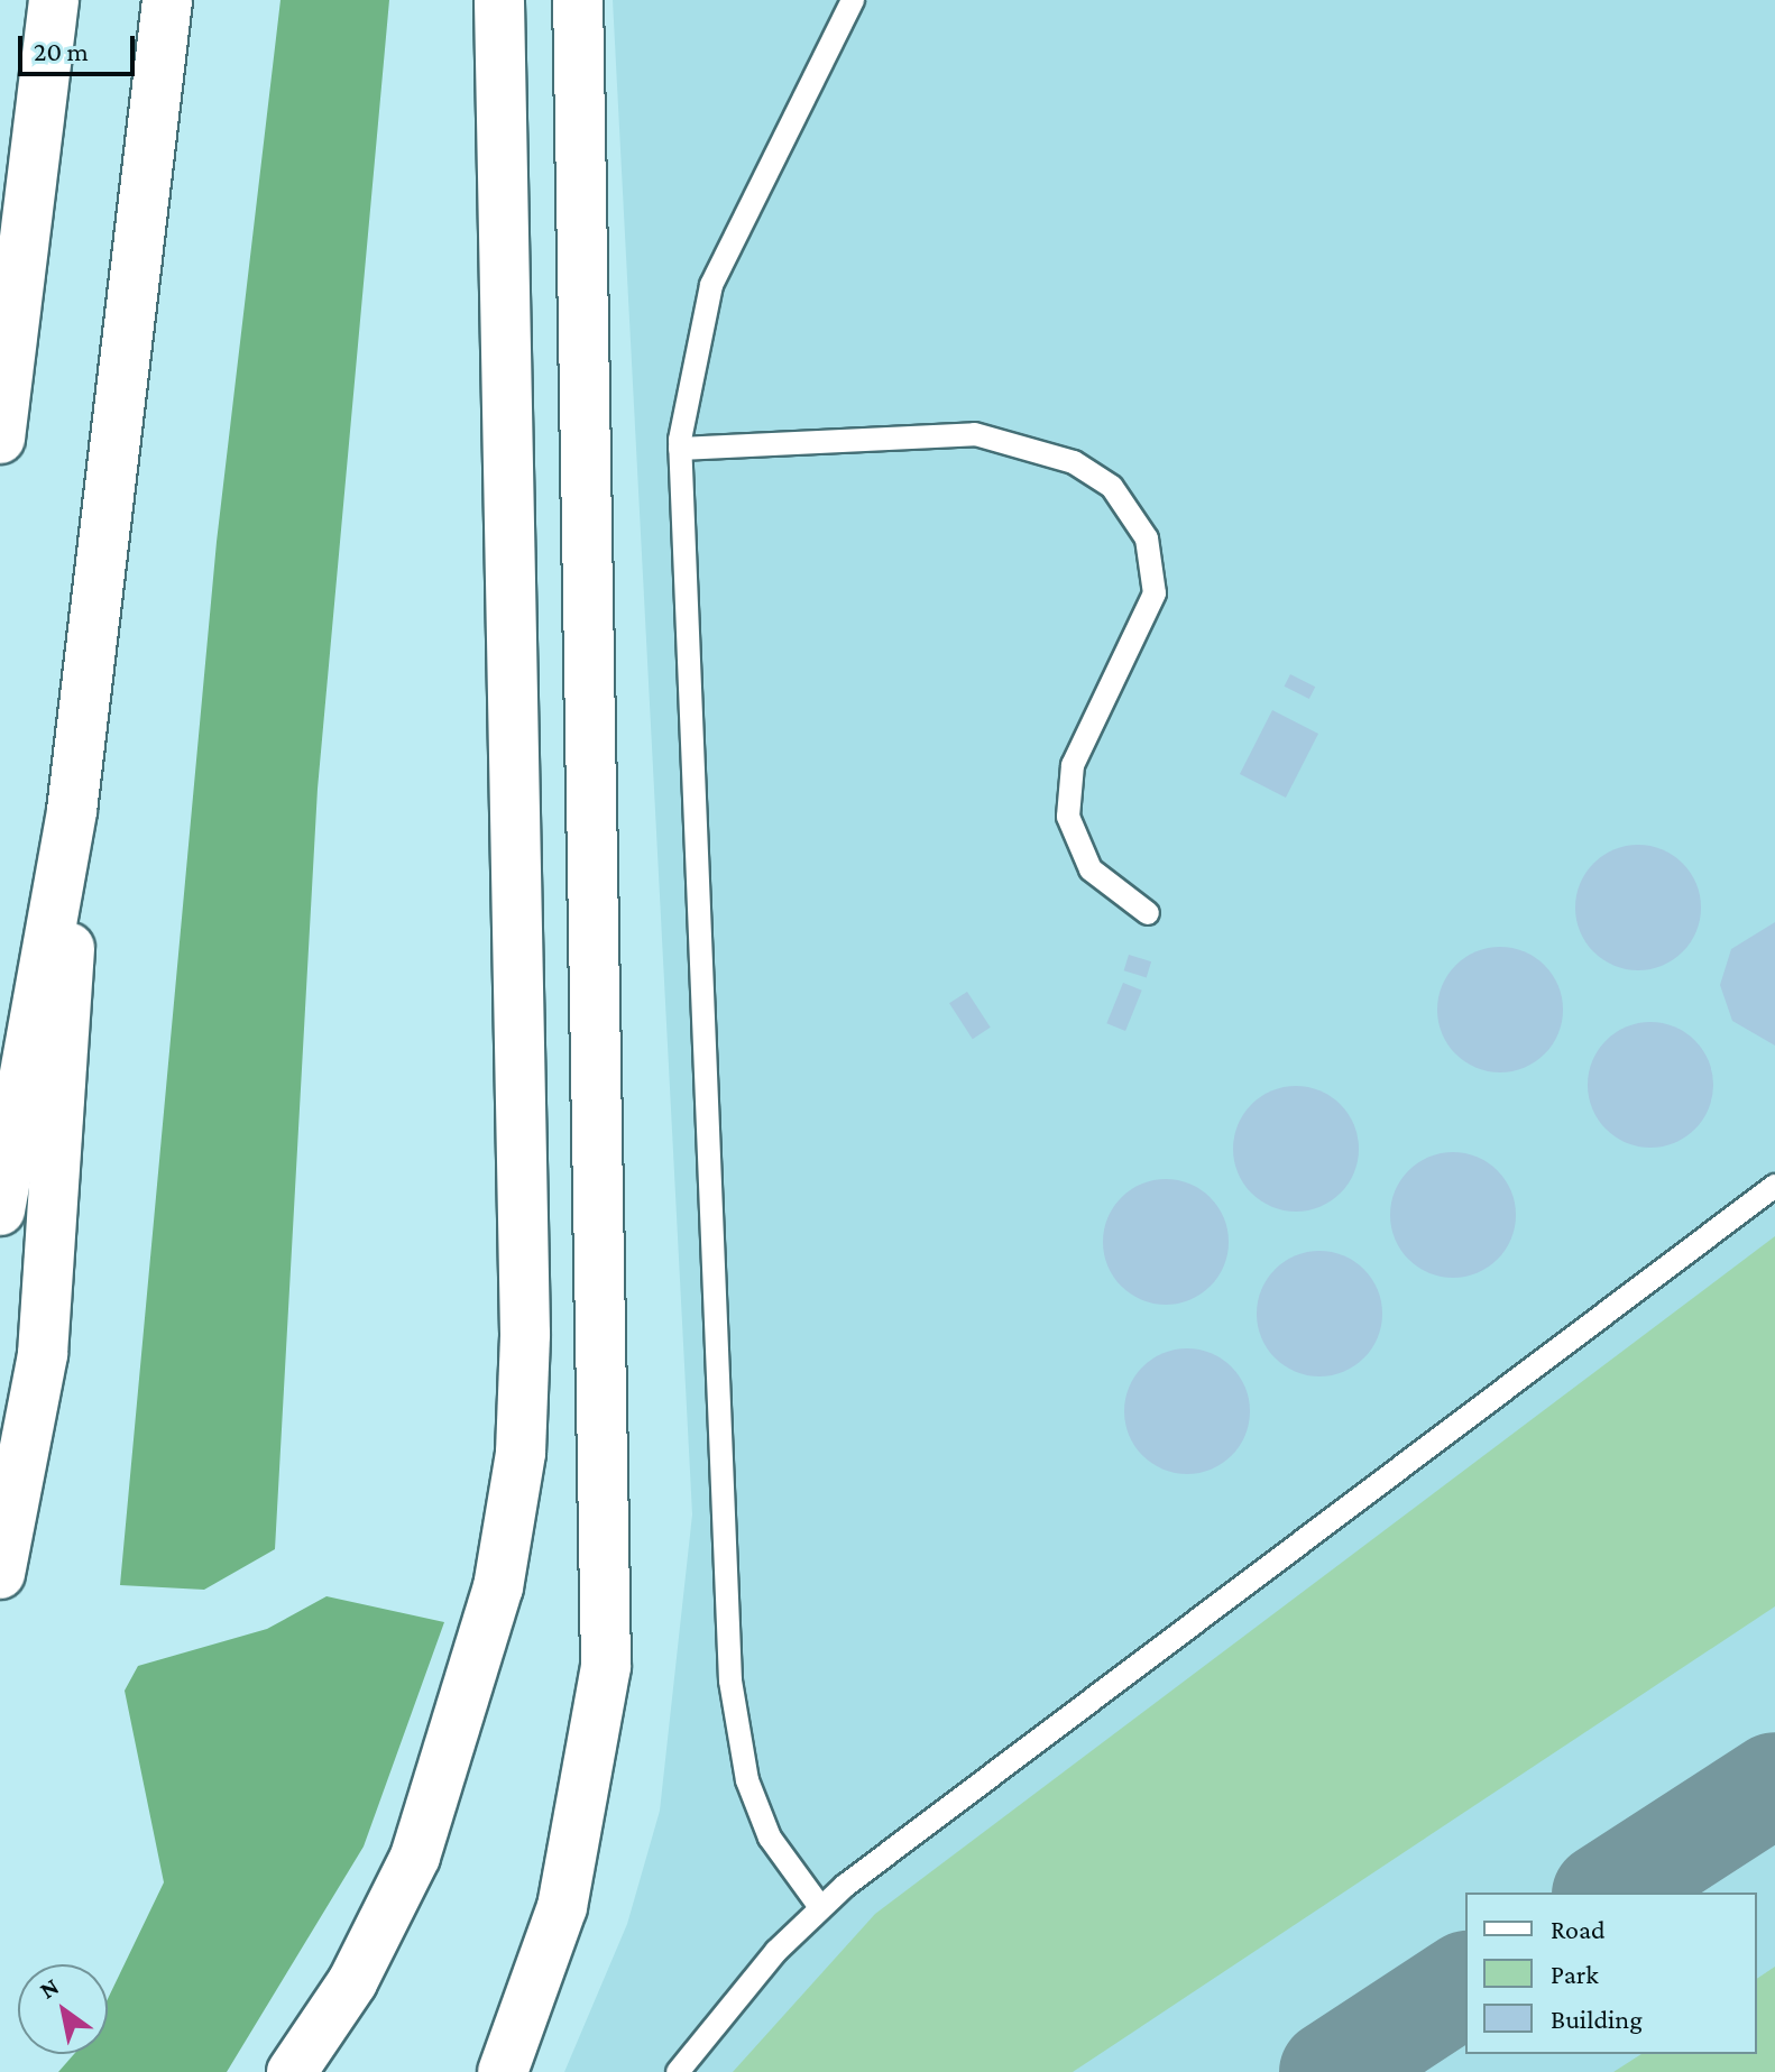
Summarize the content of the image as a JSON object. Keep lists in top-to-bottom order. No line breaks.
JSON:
{"legend":["Road","Park","Building"],"scale_bar":"20 m","north":"top left"}
